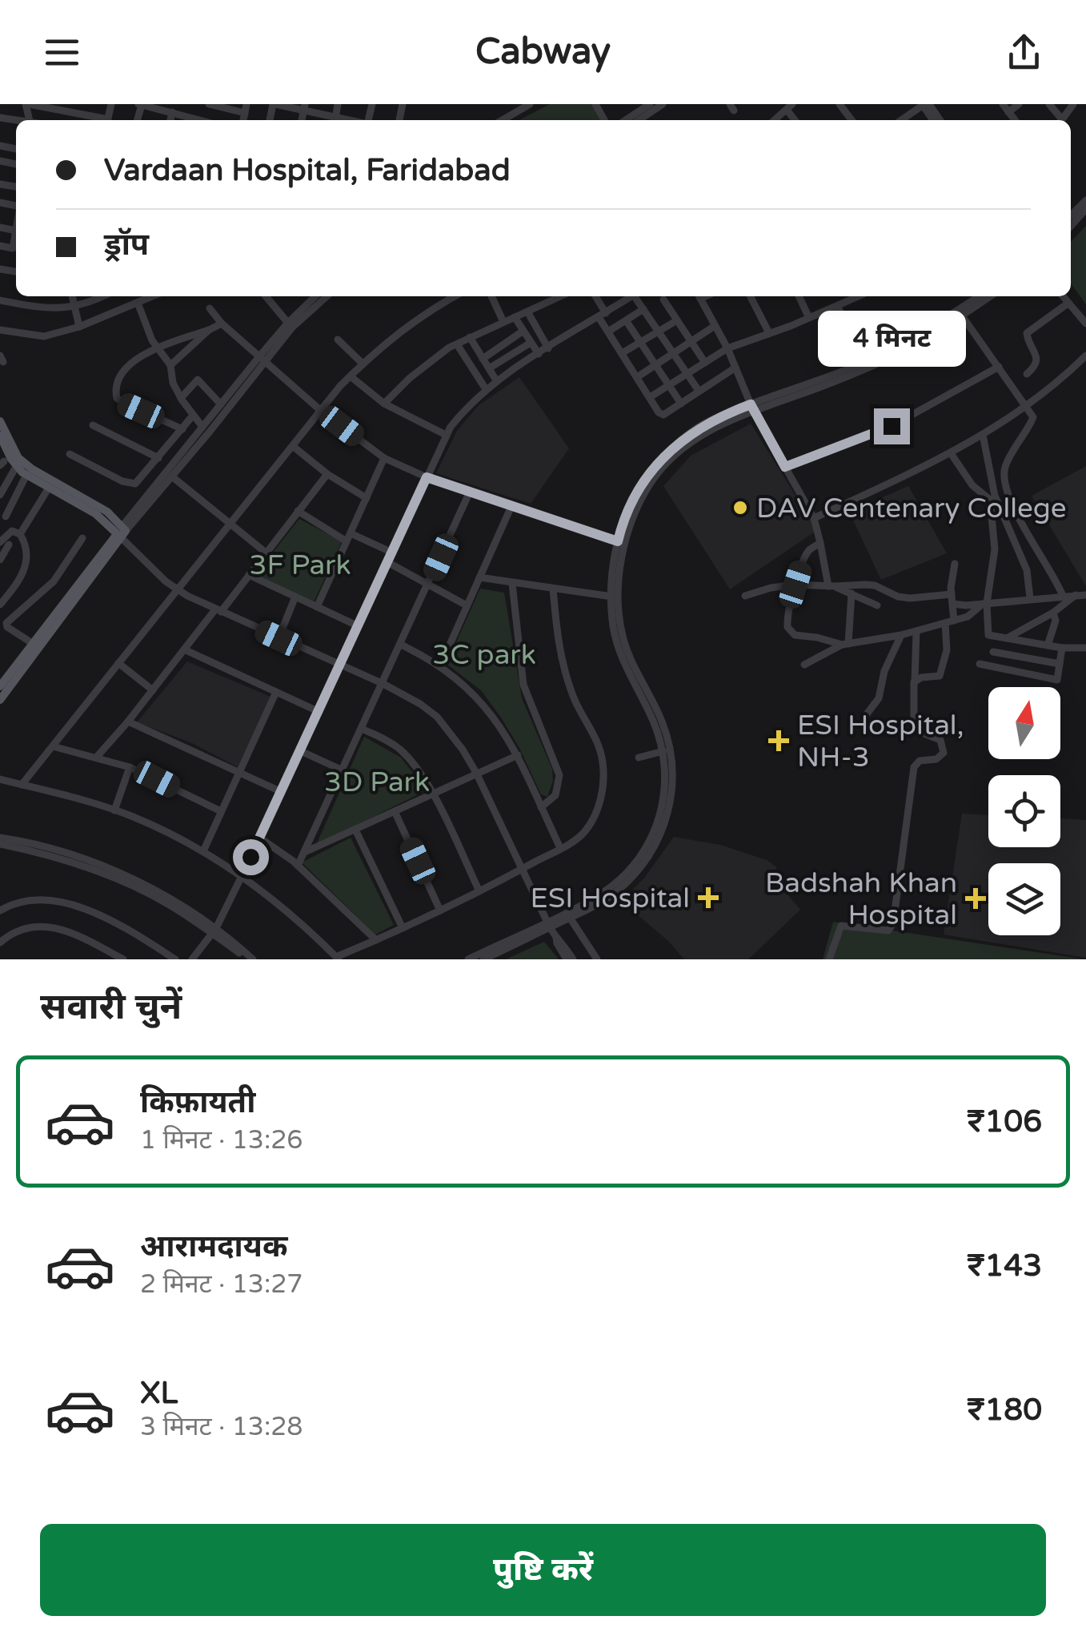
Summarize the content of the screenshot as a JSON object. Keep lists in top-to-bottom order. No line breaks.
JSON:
{"parks":["3F Park","3C park","3D Park"],"places":{"other":["DAV Centenary College"],"health":["ESI Hospital, NH-3","ESI Hospital","Badshah Khan Hospital"]},"north":"top","page":{"header":"Cabway","banner":["Vardaan Hospital, Faridabad","ड्रॉप"],"bubble":"4 मिनट","heading":"सवारी चुनें","list":[{"name":"किफ़ायती","note":"1 मिनट · 13:26","value":"₹106"},{"name":"आरामदायक","note":"2 मिनट · 13:27","value":"₹143"},{"name":"XL","note":"3 मिनट · 13:28","value":"₹180"}],"buttons":"पुष्टि करें"}}
